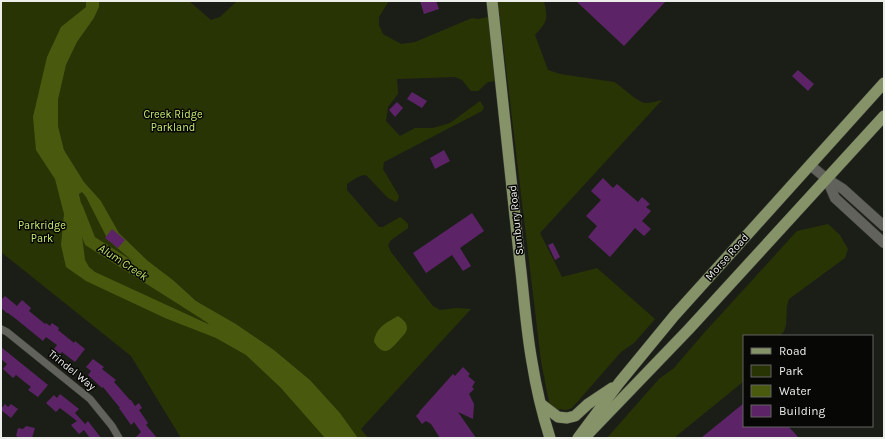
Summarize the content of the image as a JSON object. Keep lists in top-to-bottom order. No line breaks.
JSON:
{"streets":{"main road":["Sunbury Road","Morse Road"],"street":["Trindel Way"]},"water":["Alum Creek"],"parks":["Creek Ridge Parkland","Parkridge Park"],"legend":["Road","Park","Water","Building"]}
